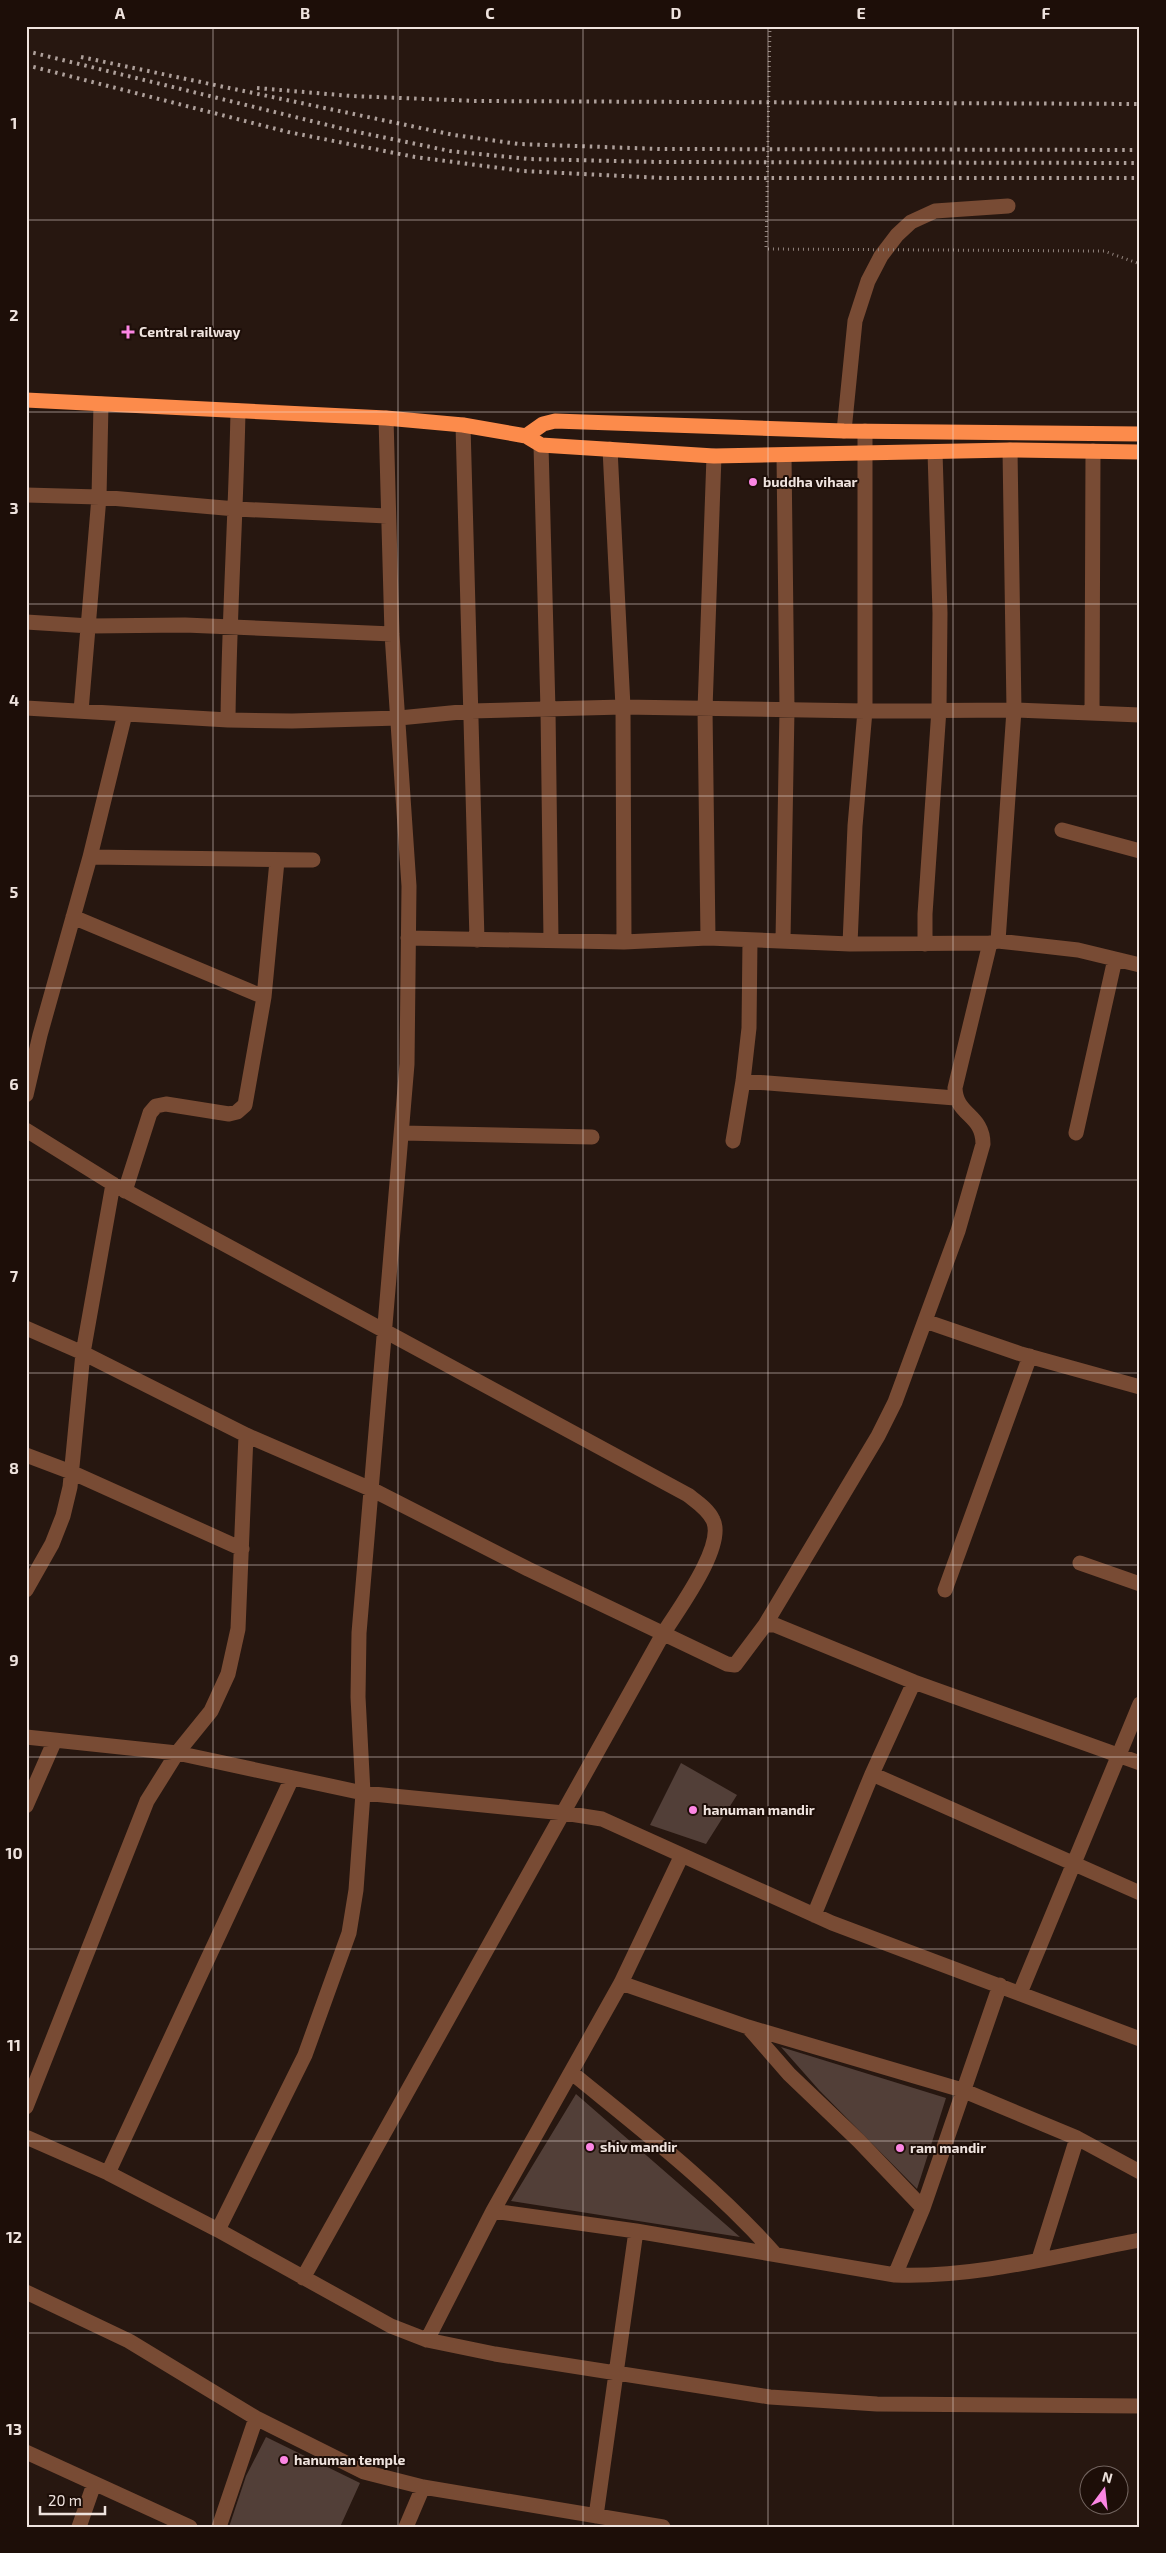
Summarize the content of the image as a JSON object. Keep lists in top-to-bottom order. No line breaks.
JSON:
{"places":{"health":["Central railway"],"other":["buddha vihaar","hanuman mandir","shiv mandir","ram mandir","hanuman temple"]},"scale_bar":"20 m","north":"top","grid":{"columns":["A","B","C","D","E","F"],"rows":["1","2","3","4","5","6","7","8","9","10","11","12","13"]}}
